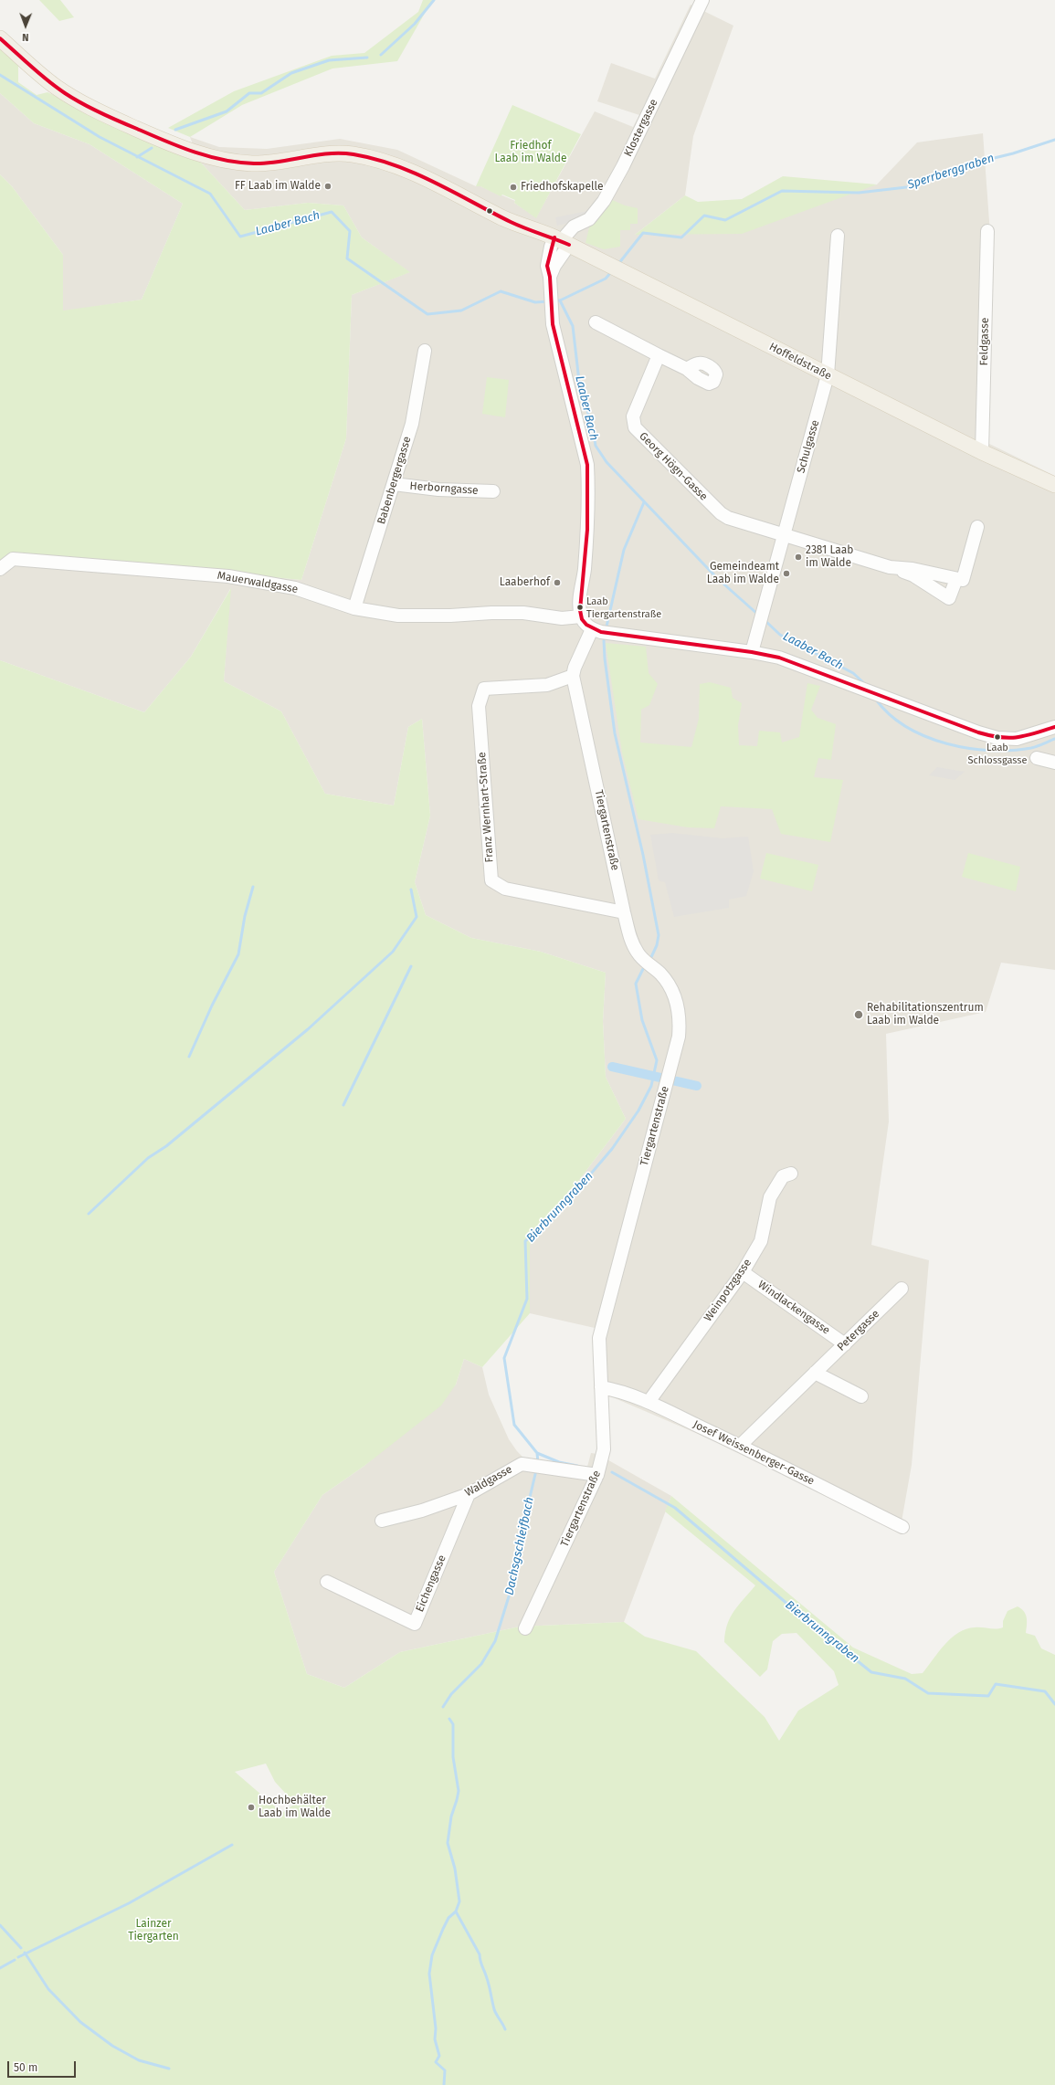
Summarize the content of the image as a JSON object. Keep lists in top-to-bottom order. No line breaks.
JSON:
{"streets":{"main road":["Hoffeldstraße"],"street":["Klostergasse","Feldgasse","Schulgasse","Georg Högn-Gasse","Babenbergergasse","Herborngasse","Mauerwaldgasse","Franz Wernhart-Straße","Tiergartenstraße","Weinpotzgasse","Windlackengasse","Petergasse","Josef Weissenberger-Gasse","Waldgasse","Eichengasse"]},"crossings":[["Klostergasse","Hoffeldstraße"],["Klostergasse","Mauerwaldgasse"],["Feldgasse","Hoffeldstraße"],["Hoffeldstraße","Schulgasse"],["Schulgasse","Georg Högn-Gasse"],["Babenbergergasse","Herborngasse"],["Babenbergergasse","Mauerwaldgasse"],["Franz Wernhart-Straße","Tiergartenstraße"],["Tiergartenstraße","Josef Weissenberger-Gasse"],["Tiergartenstraße","Waldgasse"],["Weinpotzgasse","Windlackengasse"],["Weinpotzgasse","Josef Weissenberger-Gasse"],["Windlackengasse","Petergasse"],["Petergasse","Josef Weissenberger-Gasse"],["Waldgasse","Eichengasse"]],"water":["Sperrberggraben","Laaber Bach","Bierbrunngraben","Dachsgschleifbach"],"parks":["Friedhof Laab im Walde","Lainzer Tiergarten"],"places":["FF Laab im Walde","Friedhofskapelle","2381 Laab im Walde","Gemeindeamt Laab im Walde","Laaberhof","Laab Tiergartenstraße","Laab Schlossgasse","Rehabilitationszentrum Laab im Walde","Hochbehälter Laab im Walde"],"scale_bar":"50 m","north":"bottom"}
